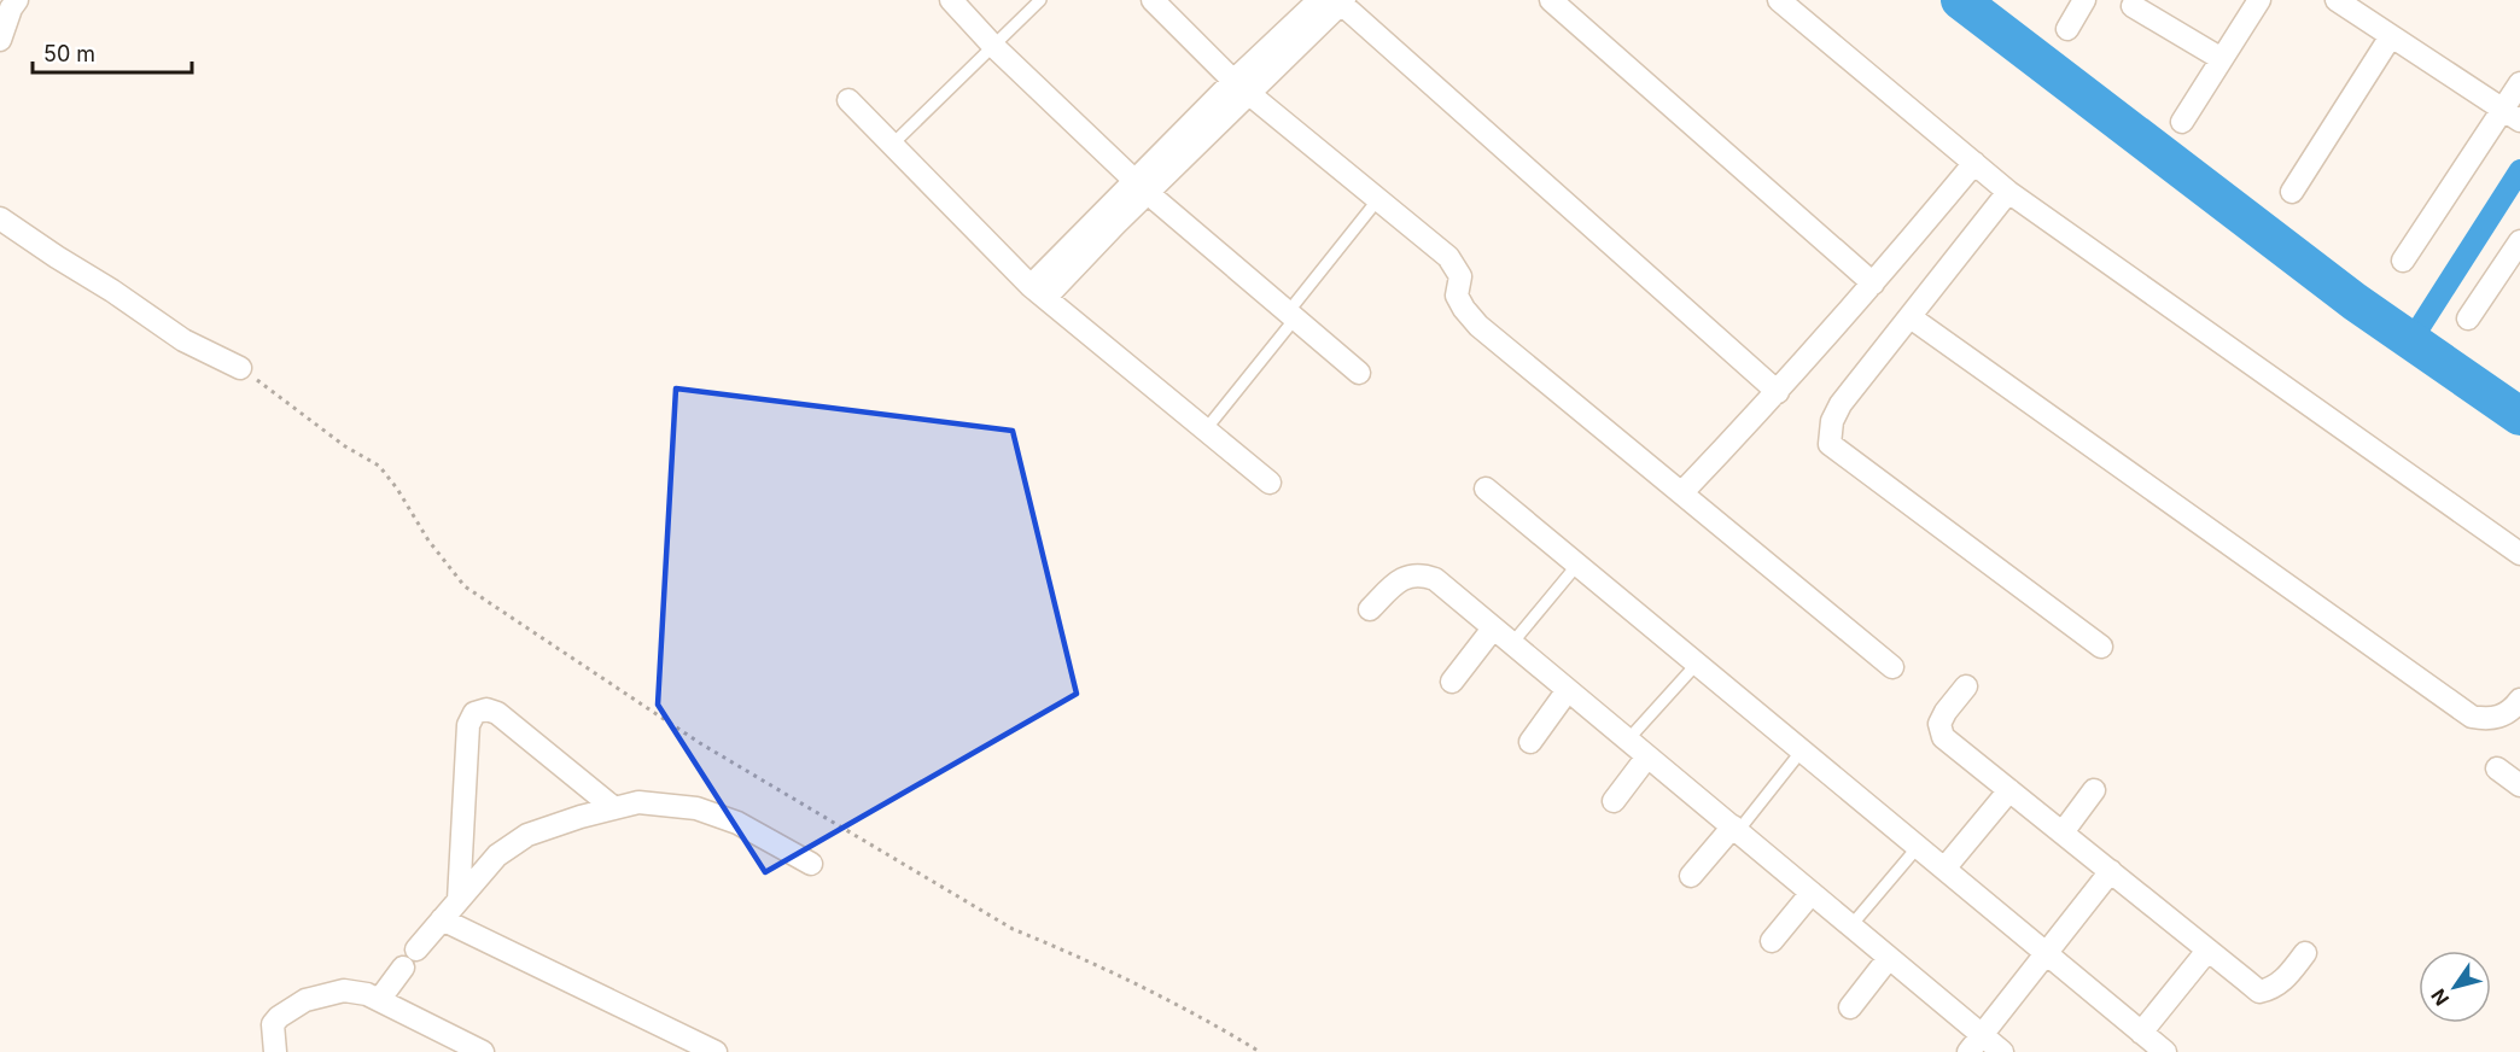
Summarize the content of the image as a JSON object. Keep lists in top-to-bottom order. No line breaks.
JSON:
{"scale_bar":"50 m","north":"bottom left"}
